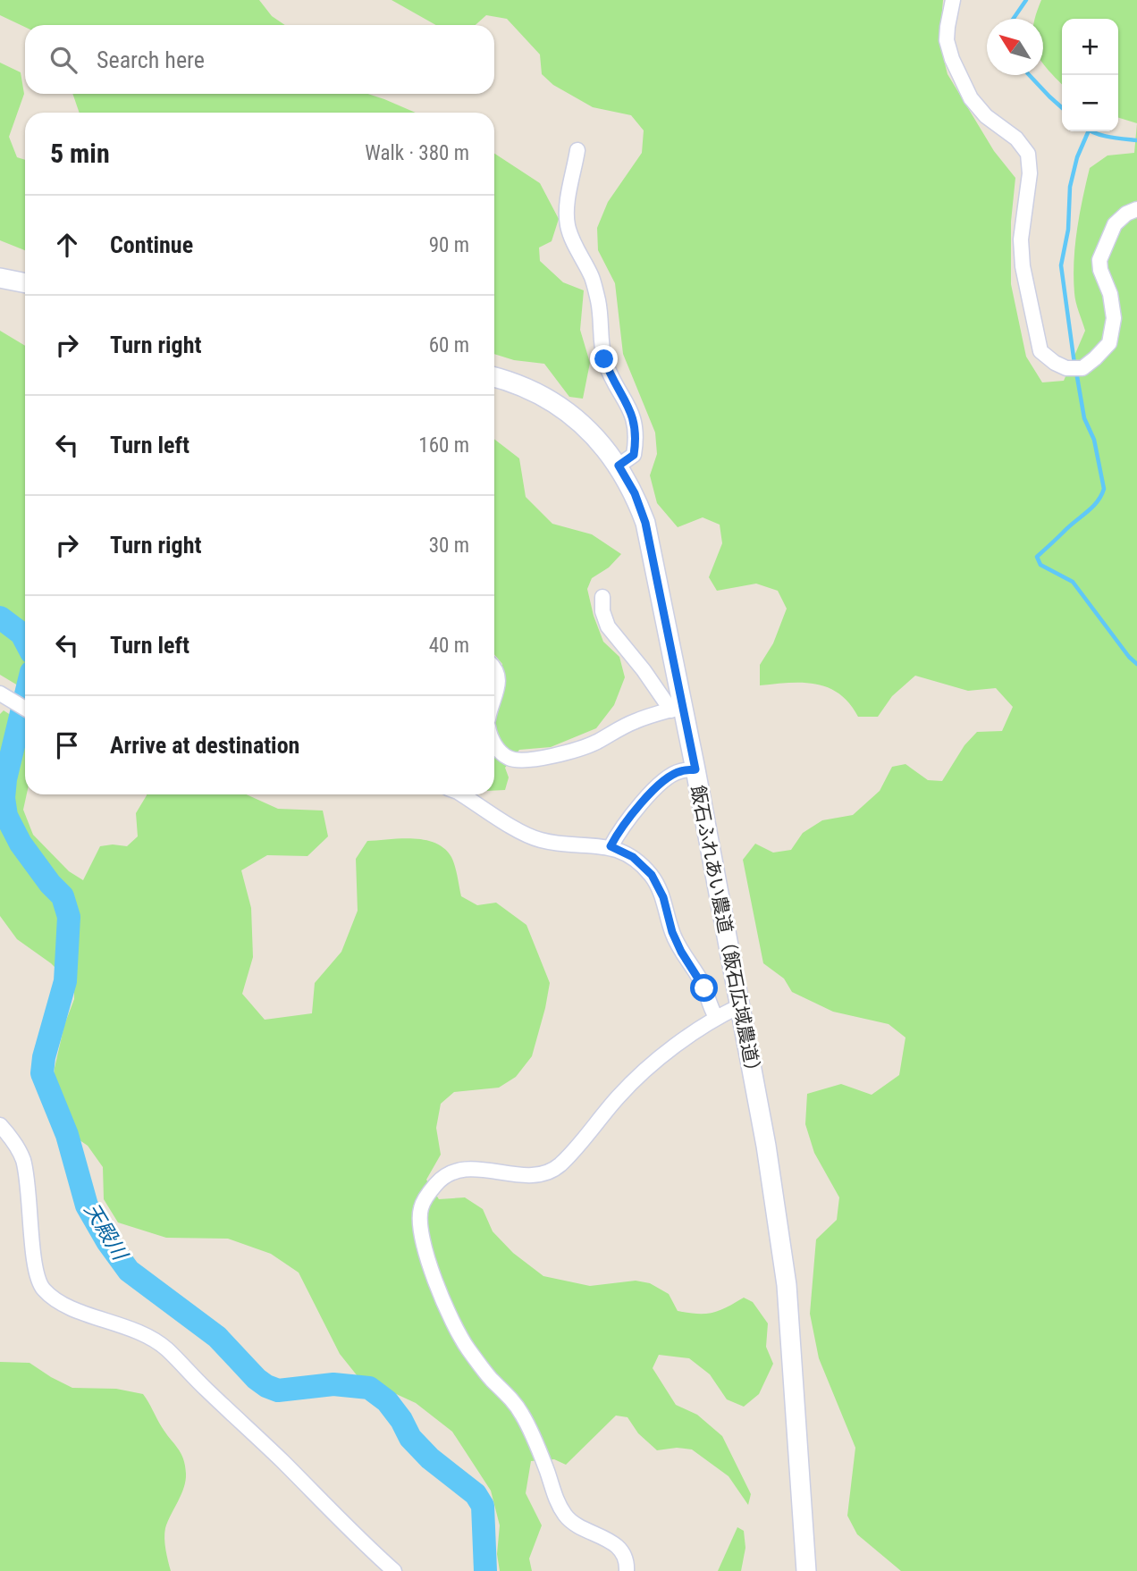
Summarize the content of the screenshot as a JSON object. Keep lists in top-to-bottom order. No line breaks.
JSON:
{"streets":{"street":["飯石ふれあい農道（飯石広域農道）"]},"water":["天殿川"],"north":"top left","page":{"map_buttons":["+","−"],"search":"Search here","heading":["5 min","Walk · 380 m"],"list":[["Continue","90 m"],["Turn right","60 m"],["Turn left","160 m"],["Turn right","30 m"],["Turn left","40 m"],"Arrive at destination"]}}
